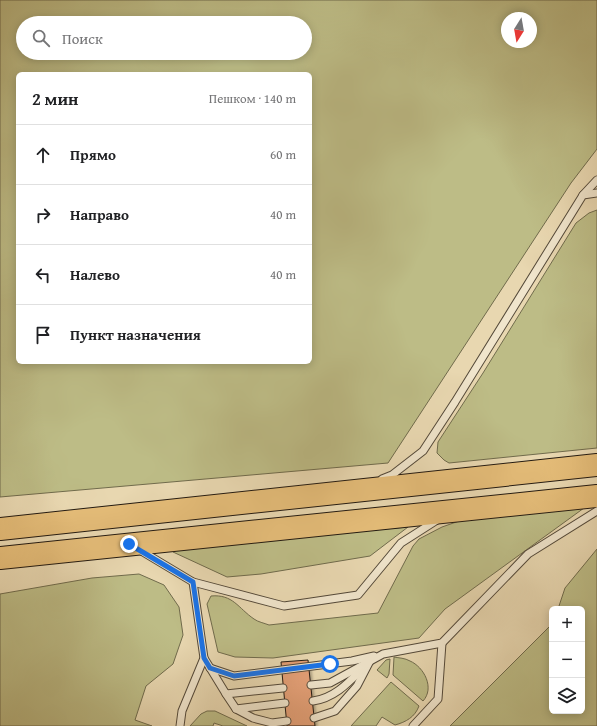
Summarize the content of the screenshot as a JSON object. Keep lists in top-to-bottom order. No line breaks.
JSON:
{"north":"bottom","page":{"search":"Поиск","heading":["2 мин","Пешком · 140 m"],"list":[["Прямо","60 m"],["Направо","40 m"],["Налево","40 m"],"Пункт назначения"],"map_buttons":["+","−"]}}
